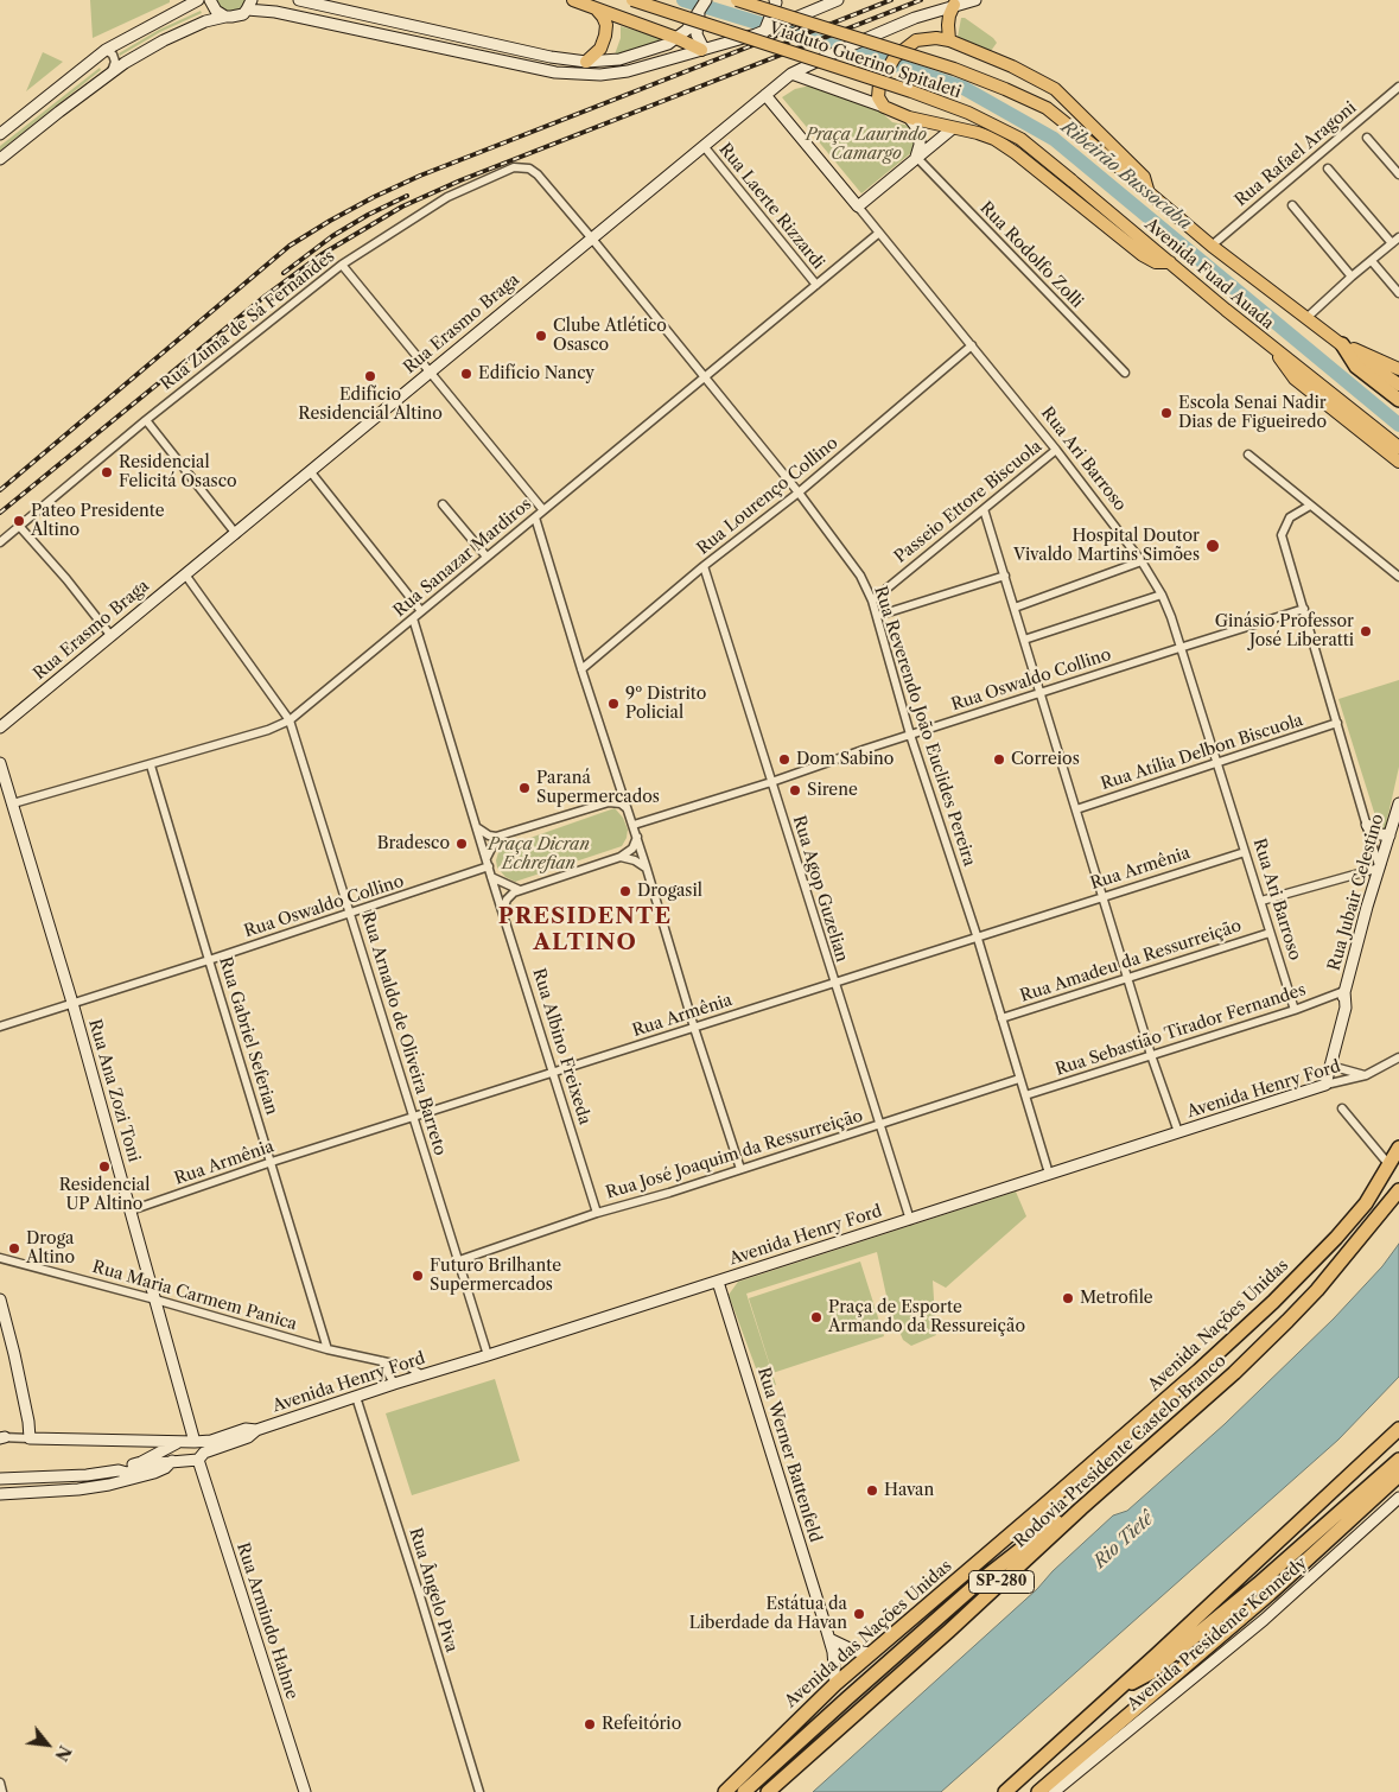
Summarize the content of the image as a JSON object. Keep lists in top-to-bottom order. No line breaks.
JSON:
{"streets":{"highway":["Avenida Nações Unidas","Rodovia Presidente Castelo Branco","SP-280","Avenida das Nações Unidas"],"main road":["Viaduto Guerino Spitaleti","Avenida Fuad Auada","Rua Erasmo Braga","Rua Ari Barroso","Rua Jubair Celestino","Avenida Henry Ford","Rua Ana Zozi Toni","Rua Werner Battenfeld","Rua Armindo Hahne","Avenida Presidente Kennedy"],"street":["Rua Rafael Aragoni","Rua Laerte Rizzardi","Rua Rodolfo Zolli","Rua Zuma de Sá Fernandes","Rua Lourenço Collino","Passeio Ettore Biscuola","Rua Sanazar Mardiros","Rua Oswaldo Collino","Rua Reverendo João Euclides Pereira","Rua Atília Delbon Biscuola","Rua Armênia","Rua Agop Guzelian","Rua Amadeu da Ressurreição","Rua Sebastião Tirador Fernandes","Rua Arnaldo de Oliveira Barreto","Rua Gabriel Seferian","Rua Albino Freixeda","Rua José Joaquim da Ressurreição","Rua Maria Carmem Panica","Rua Ângelo Piva"]},"crossings":[["Viaduto Guerino Spitaleti","Avenida Fuad Auada"],["Rua Rafael Aragoni","Avenida Fuad Auada"],["Rua Laerte Rizzardi","Rua Erasmo Braga"],["Rua Laerte Rizzardi","Rua Sanazar Mardiros"],["Rua Zuma de Sá Fernandes","Rua Reverendo João Euclides Pereira"],["Rua Erasmo Braga","Rua Ari Barroso"],["Rua Erasmo Braga","Rua Reverendo João Euclides Pereira"],["Rua Erasmo Braga","Rua Arnaldo de Oliveira Barreto"],["Rua Ari Barroso","Rua Lourenço Collino"],["Rua Ari Barroso","Passeio Ettore Biscuola"],["Rua Ari Barroso","Rua Sanazar Mardiros"],["Rua Ari Barroso","Rua Oswaldo Collino"],["Rua Ari Barroso","Rua Atília Delbon Biscuola"],["Rua Ari Barroso","Rua Armênia"],["Rua Ari Barroso","Rua Amadeu da Ressurreição"],["Rua Ari Barroso","Rua Sebastião Tirador Fernandes"],["Rua Lourenço Collino","Rua Reverendo João Euclides Pereira"],["Rua Lourenço Collino","Rua Agop Guzelian"],["Passeio Ettore Biscuola","Rua Reverendo João Euclides Pereira"],["Rua Sanazar Mardiros","Rua Reverendo João Euclides Pereira"],["Rua Sanazar Mardiros","Rua Arnaldo de Oliveira Barreto"],["Rua Sanazar Mardiros","Rua Gabriel Seferian"],["Rua Sanazar Mardiros","Rua Albino Freixeda"],["Rua Sanazar Mardiros","Rua Ana Zozi Toni"],["Rua Oswaldo Collino","Rua Reverendo João Euclides Pereira"],["Rua Oswaldo Collino","Rua Agop Guzelian"],["Rua Oswaldo Collino","Rua Arnaldo de Oliveira Barreto"],["Rua Oswaldo Collino","Rua Gabriel Seferian"],["Rua Oswaldo Collino","Rua Albino Freixeda"],["Rua Oswaldo Collino","Rua Ana Zozi Toni"],["Rua Reverendo João Euclides Pereira","Rua Armênia"],["Rua Reverendo João Euclides Pereira","Rua Amadeu da Ressurreição"],["Rua Reverendo João Euclides Pereira","Rua Sebastião Tirador Fernandes"],["Rua Reverendo João Euclides Pereira","Avenida Henry Ford"],["Rua Reverendo João Euclides Pereira","Rua José Joaquim da Ressurreição"],["Rua Armênia","Rua Agop Guzelian"],["Rua Armênia","Rua Arnaldo de Oliveira Barreto"],["Rua Armênia","Rua Gabriel Seferian"],["Rua Armênia","Rua Albino Freixeda"],["Rua Armênia","Rua Ana Zozi Toni"],["Rua Agop Guzelian","Avenida Henry Ford"],["Rua Agop Guzelian","Rua José Joaquim da Ressurreição"],["Rua Jubair Celestino","Rua Sebastião Tirador Fernandes"],["Rua Jubair Celestino","Avenida Henry Ford"],["Rua Arnaldo de Oliveira Barreto","Avenida Henry Ford"],["Rua Arnaldo de Oliveira Barreto","Rua José Joaquim da Ressurreição"],["Rua Gabriel Seferian","Rua Maria Carmem Panica"],["Rua Albino Freixeda","Rua José Joaquim da Ressurreição"],["Avenida Henry Ford","Rua Ana Zozi Toni"],["Avenida Henry Ford","Rua Maria Carmem Panica"],["Avenida Henry Ford","Rua Werner Battenfeld"],["Avenida Henry Ford","Rua Ângelo Piva"],["Avenida Henry Ford","Rua Armindo Hahne"],["Rua Ana Zozi Toni","Rua Maria Carmem Panica"],["Avenida Nações Unidas","Avenida das Nações Unidas"],["Rua Werner Battenfeld","Avenida das Nações Unidas"]],"districts":["PRESIDENTE ALTINO"],"water":["Ribeirão Bussocaba","Rio Tietê"],"parks":["Praça Laurindo Camargo","Praça Dicran Echrefian"],"places":["Clube Atlético Osasco","Edifício Nancy","Edifício Residencial Altino","Escola Senai Nadir Dias de Figueiredo","Residencial Felicitá Osasco","Pateo Presidente Altino","Hospital Doutor Vivaldo Martins Simões","Ginásio Professor José Liberatti","9º Distrito Policial","Dom Sabino","Correios","Paraná Supermercados","Sirene","Bradesco","Drogasil","Residencial UP Altino","Droga Altino","Futuro Brilhante Supermercados","Metrofile","Praça de Esporte Armando da Ressureição","Havan","Estátua da Liberdade da Havan","Refeitório"],"north":"bottom right"}
